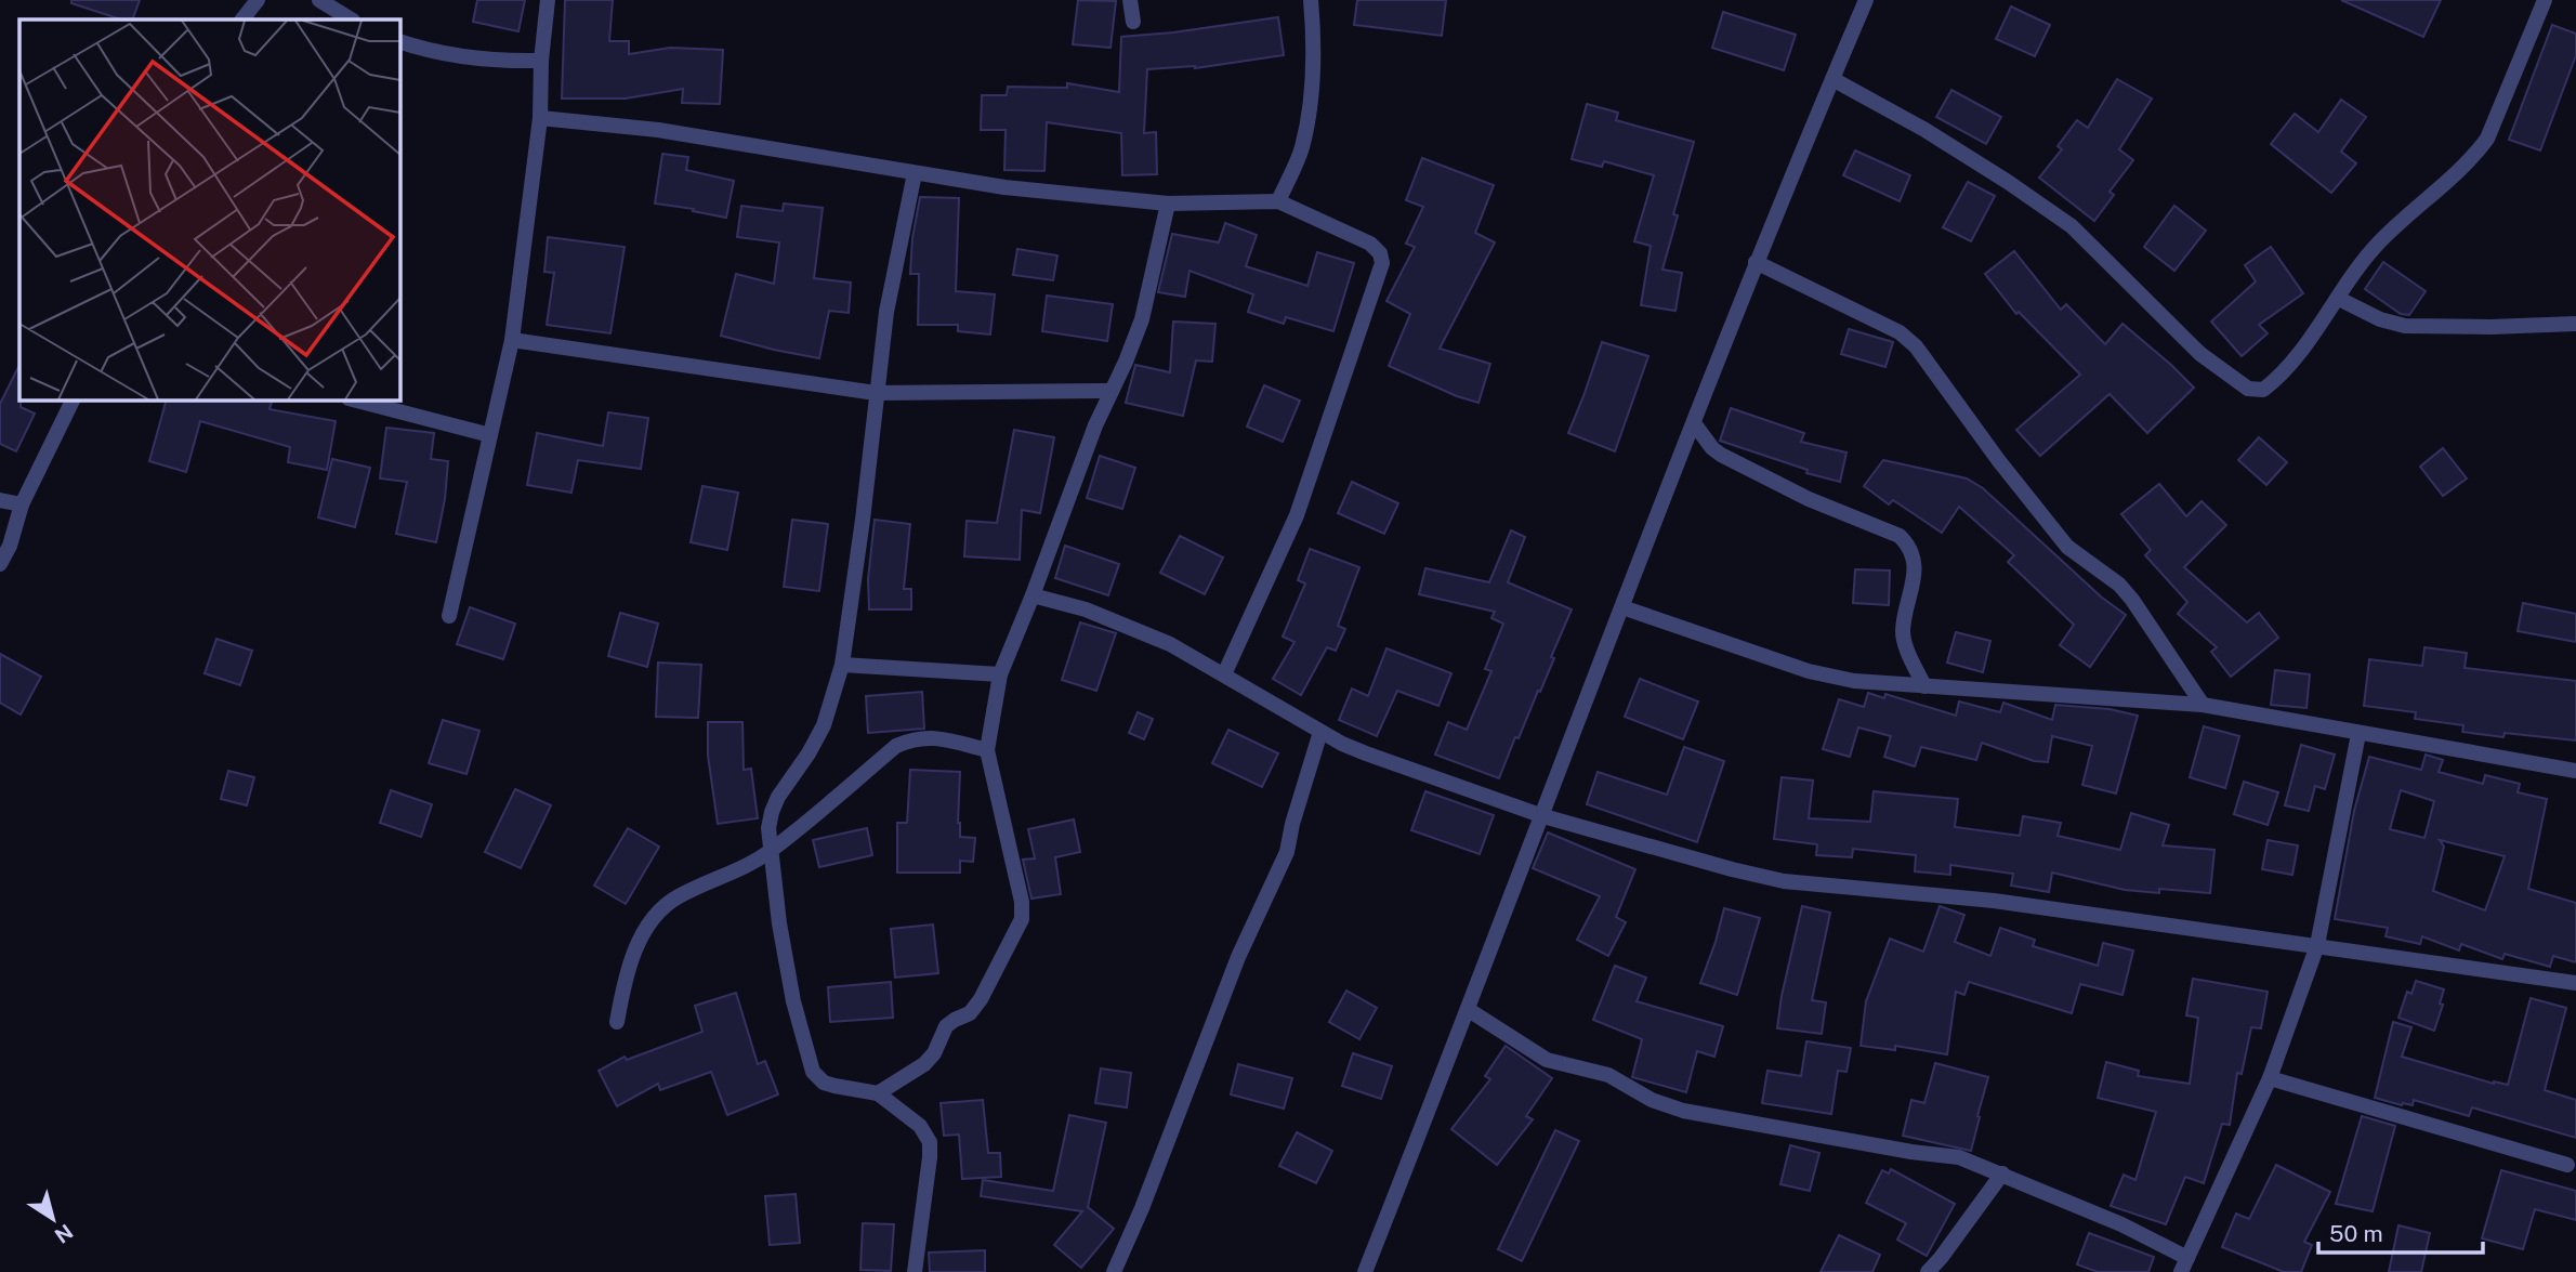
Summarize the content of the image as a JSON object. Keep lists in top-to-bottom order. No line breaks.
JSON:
{"scale_bar":"50 m","north":"bottom right"}
